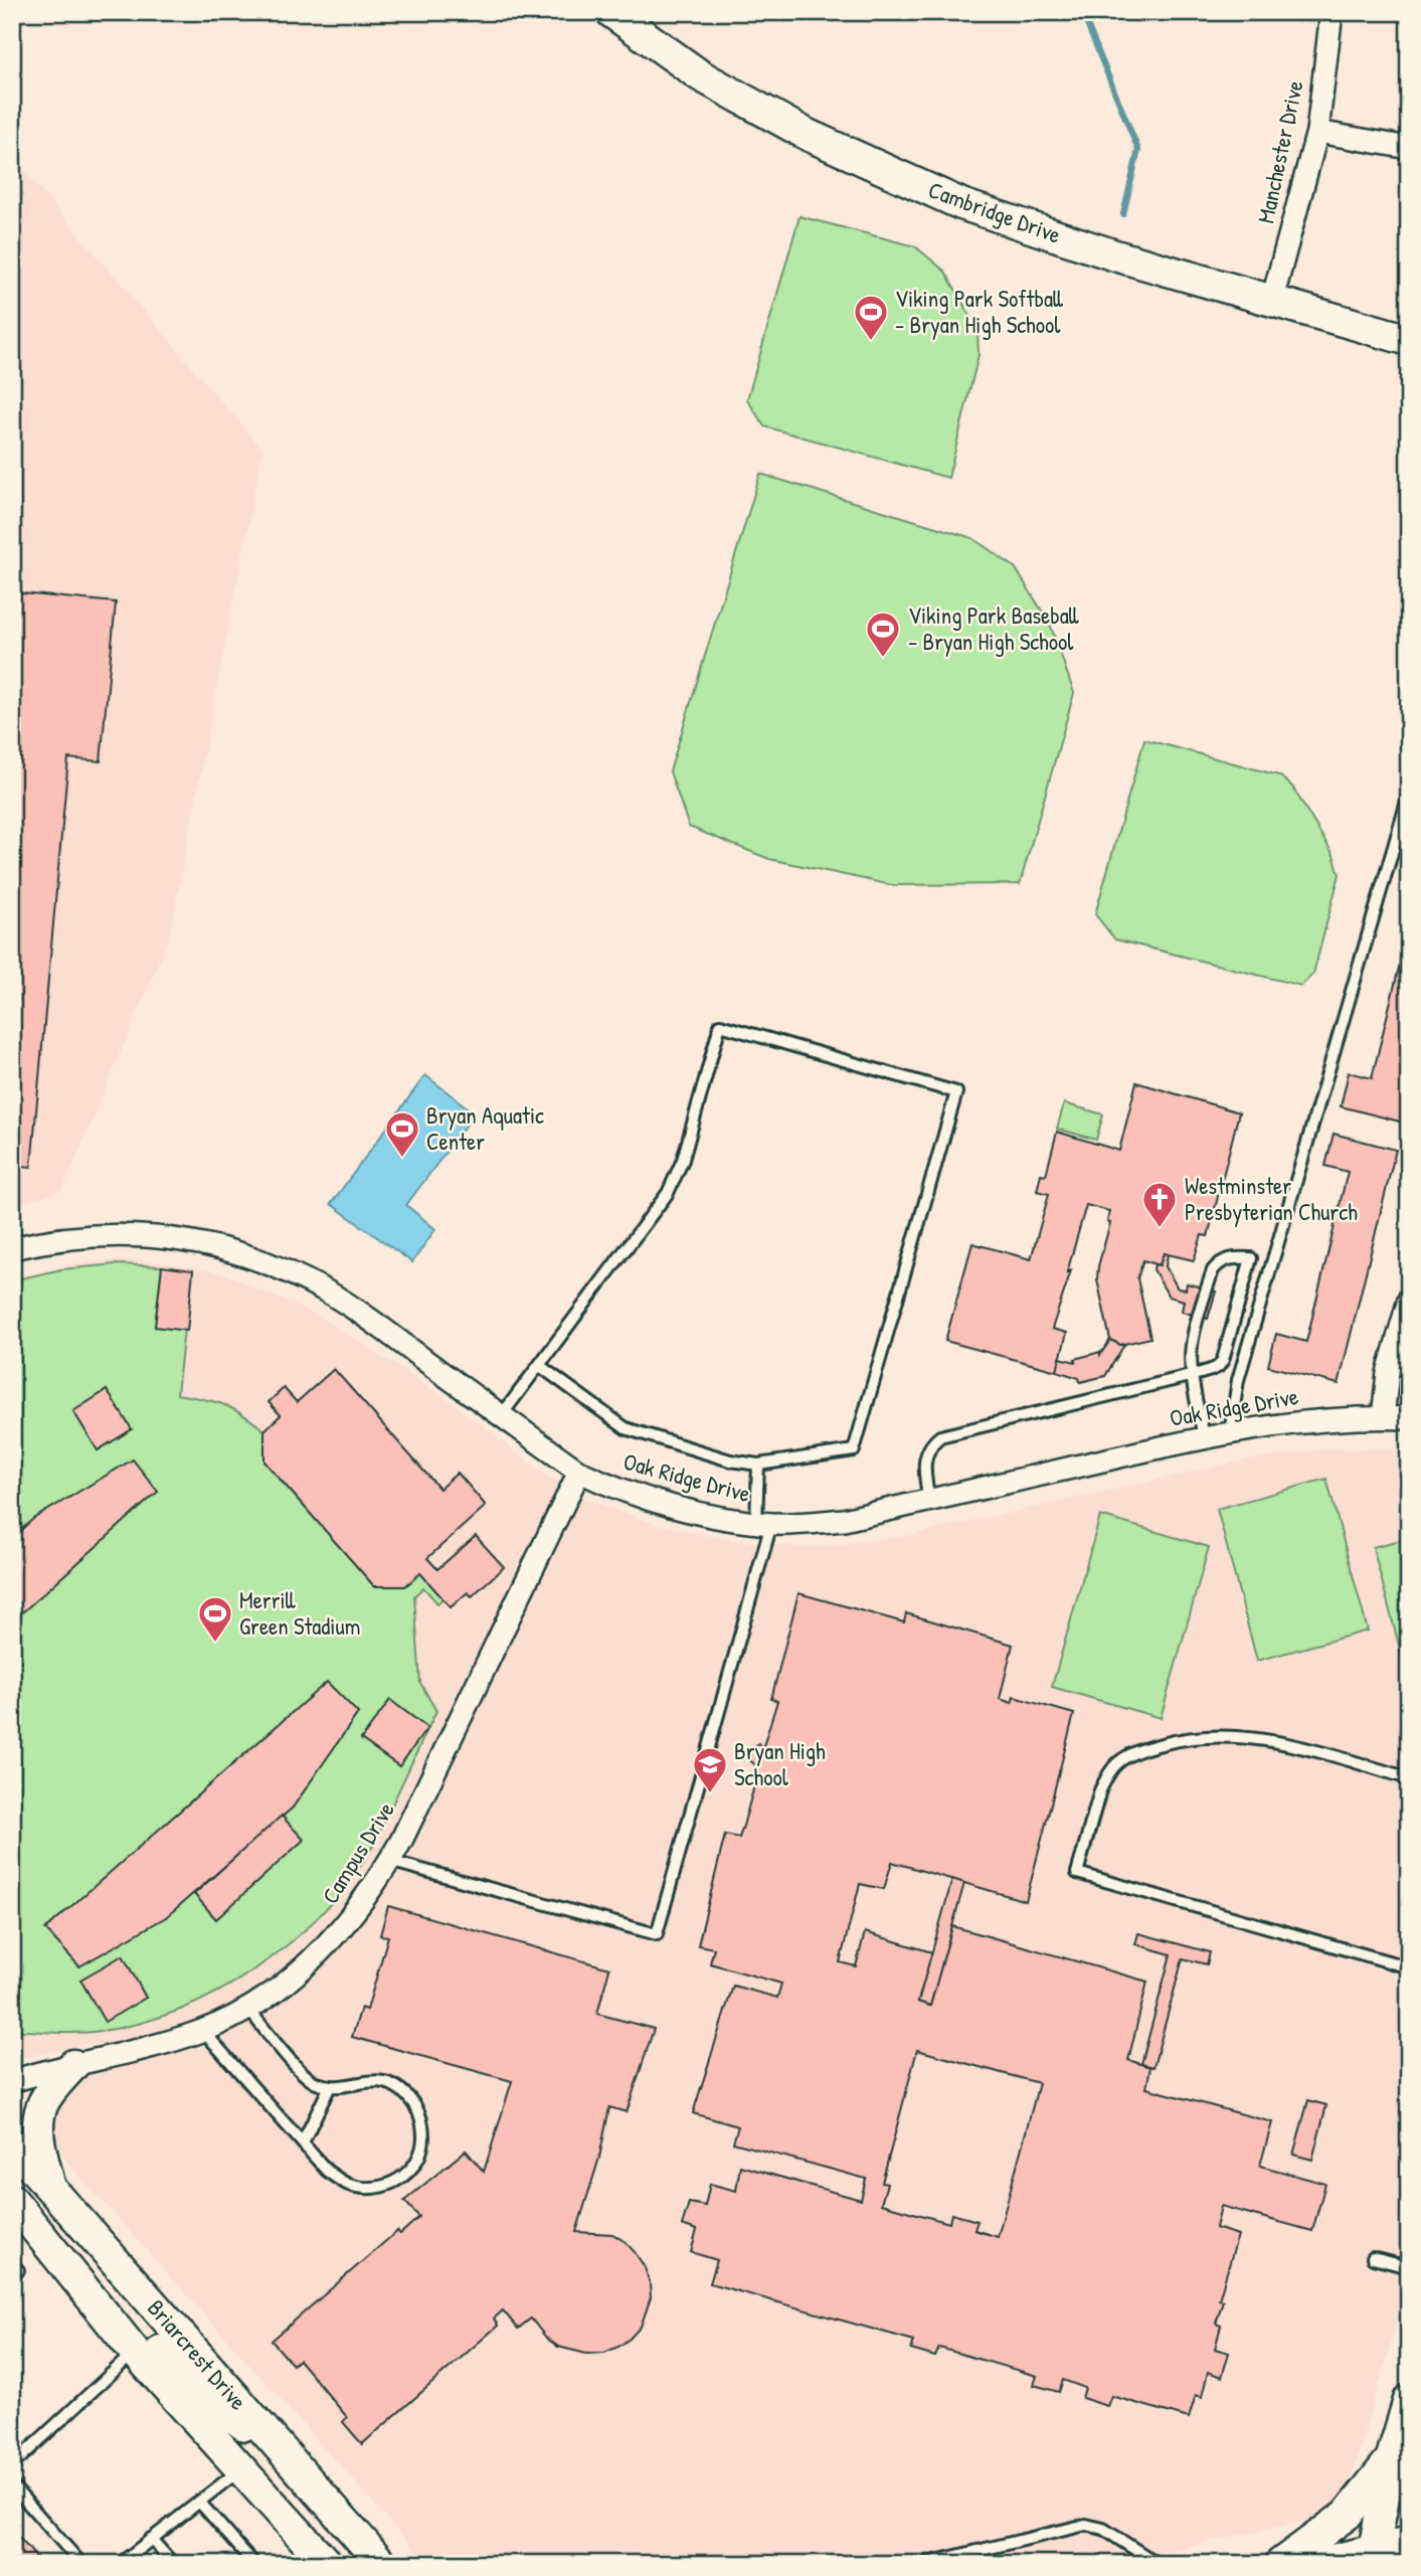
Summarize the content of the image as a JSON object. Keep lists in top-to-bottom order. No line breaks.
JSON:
{"streets":{"main road":["Cambridge Drive","Briarcrest Drive"],"street":["Manchester Drive","Oak Ridge Drive","Campus Drive"]},"crossings":[["Manchester Drive","Cambridge Drive"],["Oak Ridge Drive","Campus Drive"]],"places":{"sports":["Viking Park Softball - Bryan High School","Viking Park Baseball - Bryan High School","Bryan Aquatic Center","Merrill Green Stadium"],"church":["Westminster Presbyterian Church"],"school or university":["Bryan High School"]}}
